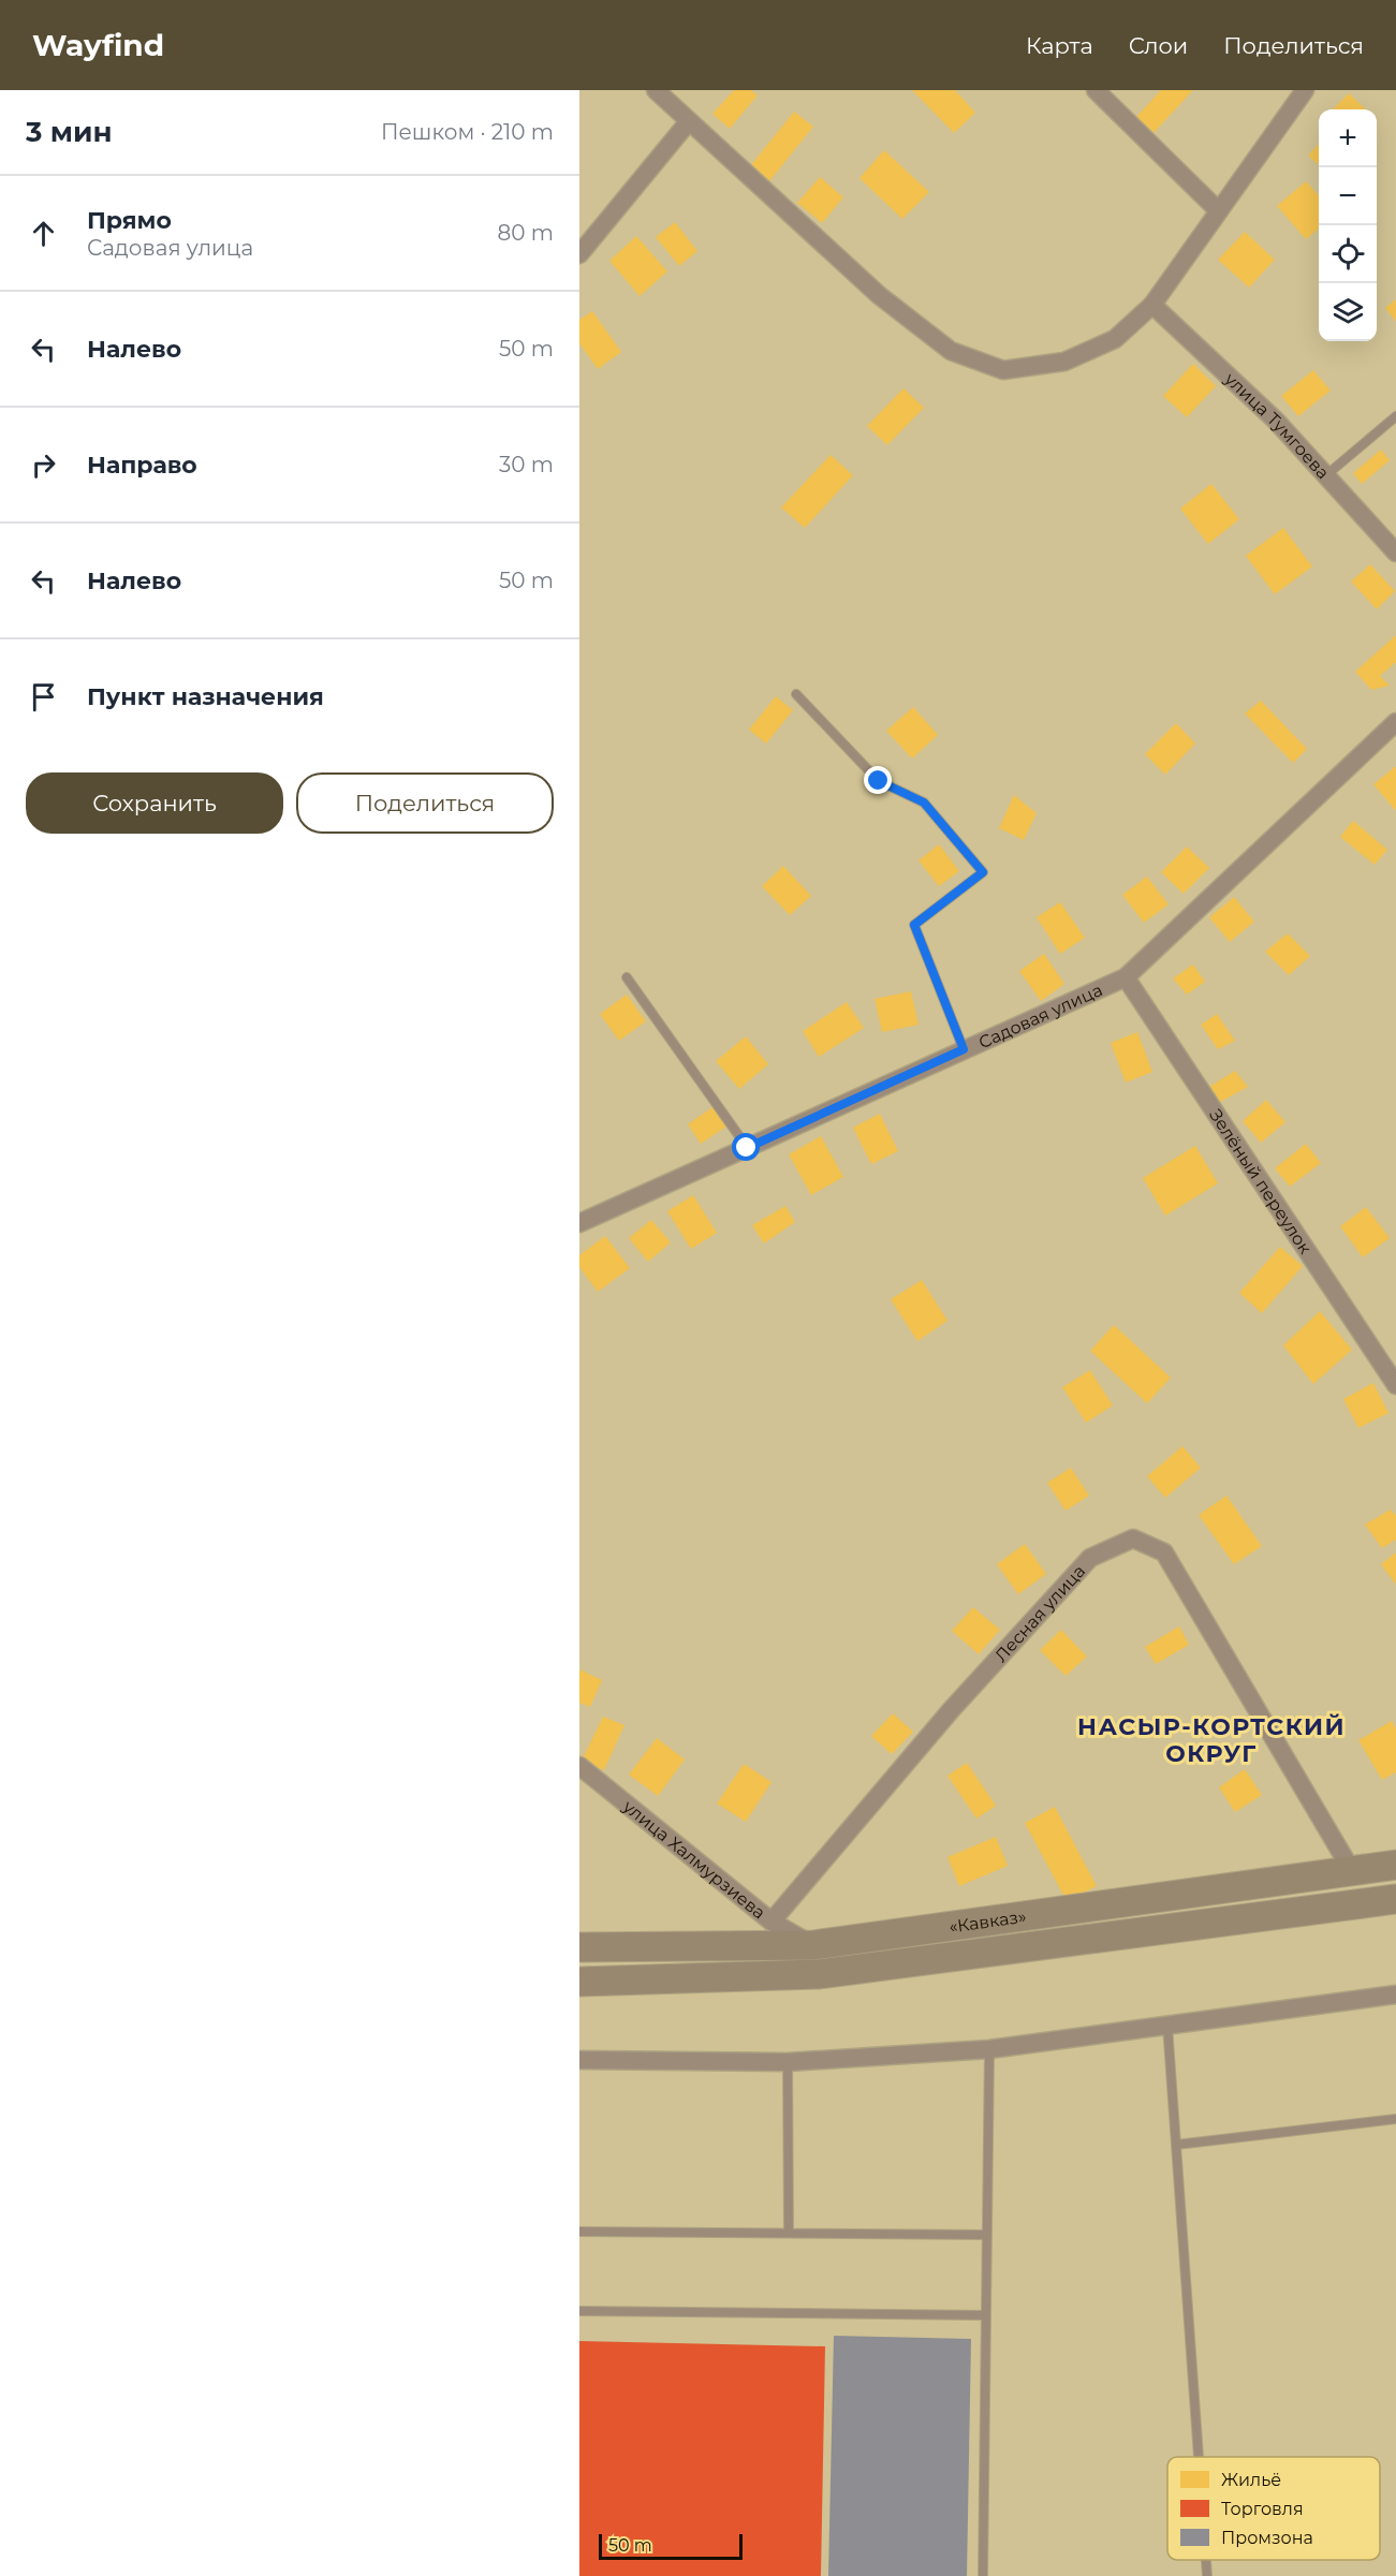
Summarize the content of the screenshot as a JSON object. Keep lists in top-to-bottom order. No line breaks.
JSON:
{"streets":{"highway":["«Кавказ»"],"street":["улица Тумгоева","Садовая улица","Зелёный переулок","Лесная улица","улица Халмурзиева"]},"crossings":[["Садовая улица","Зелёный переулок"],["Лесная улица","улица Халмурзиева"],["Лесная улица","«Кавказ»"],["улица Халмурзиева","«Кавказ»"]],"districts":["НАСЫР-КОРТСКИЙ ОКРУГ"],"legend":["Жильё","Торговля","Промзона"],"scale_bar":"50 m","page":{"header":"Wayfind","nav":["Карта","Слои","Поделиться"],"heading":["3 мин","Пешком · 210 m"],"map_buttons":["+","−"],"list":[["Прямо","Садовая улица","80 m"],["Налево","50 m"],["Направо","30 m"],["Налево","50 m"],"Пункт назначения"],"buttons":["Сохранить","Поделиться"],"scale":"50 m"}}
